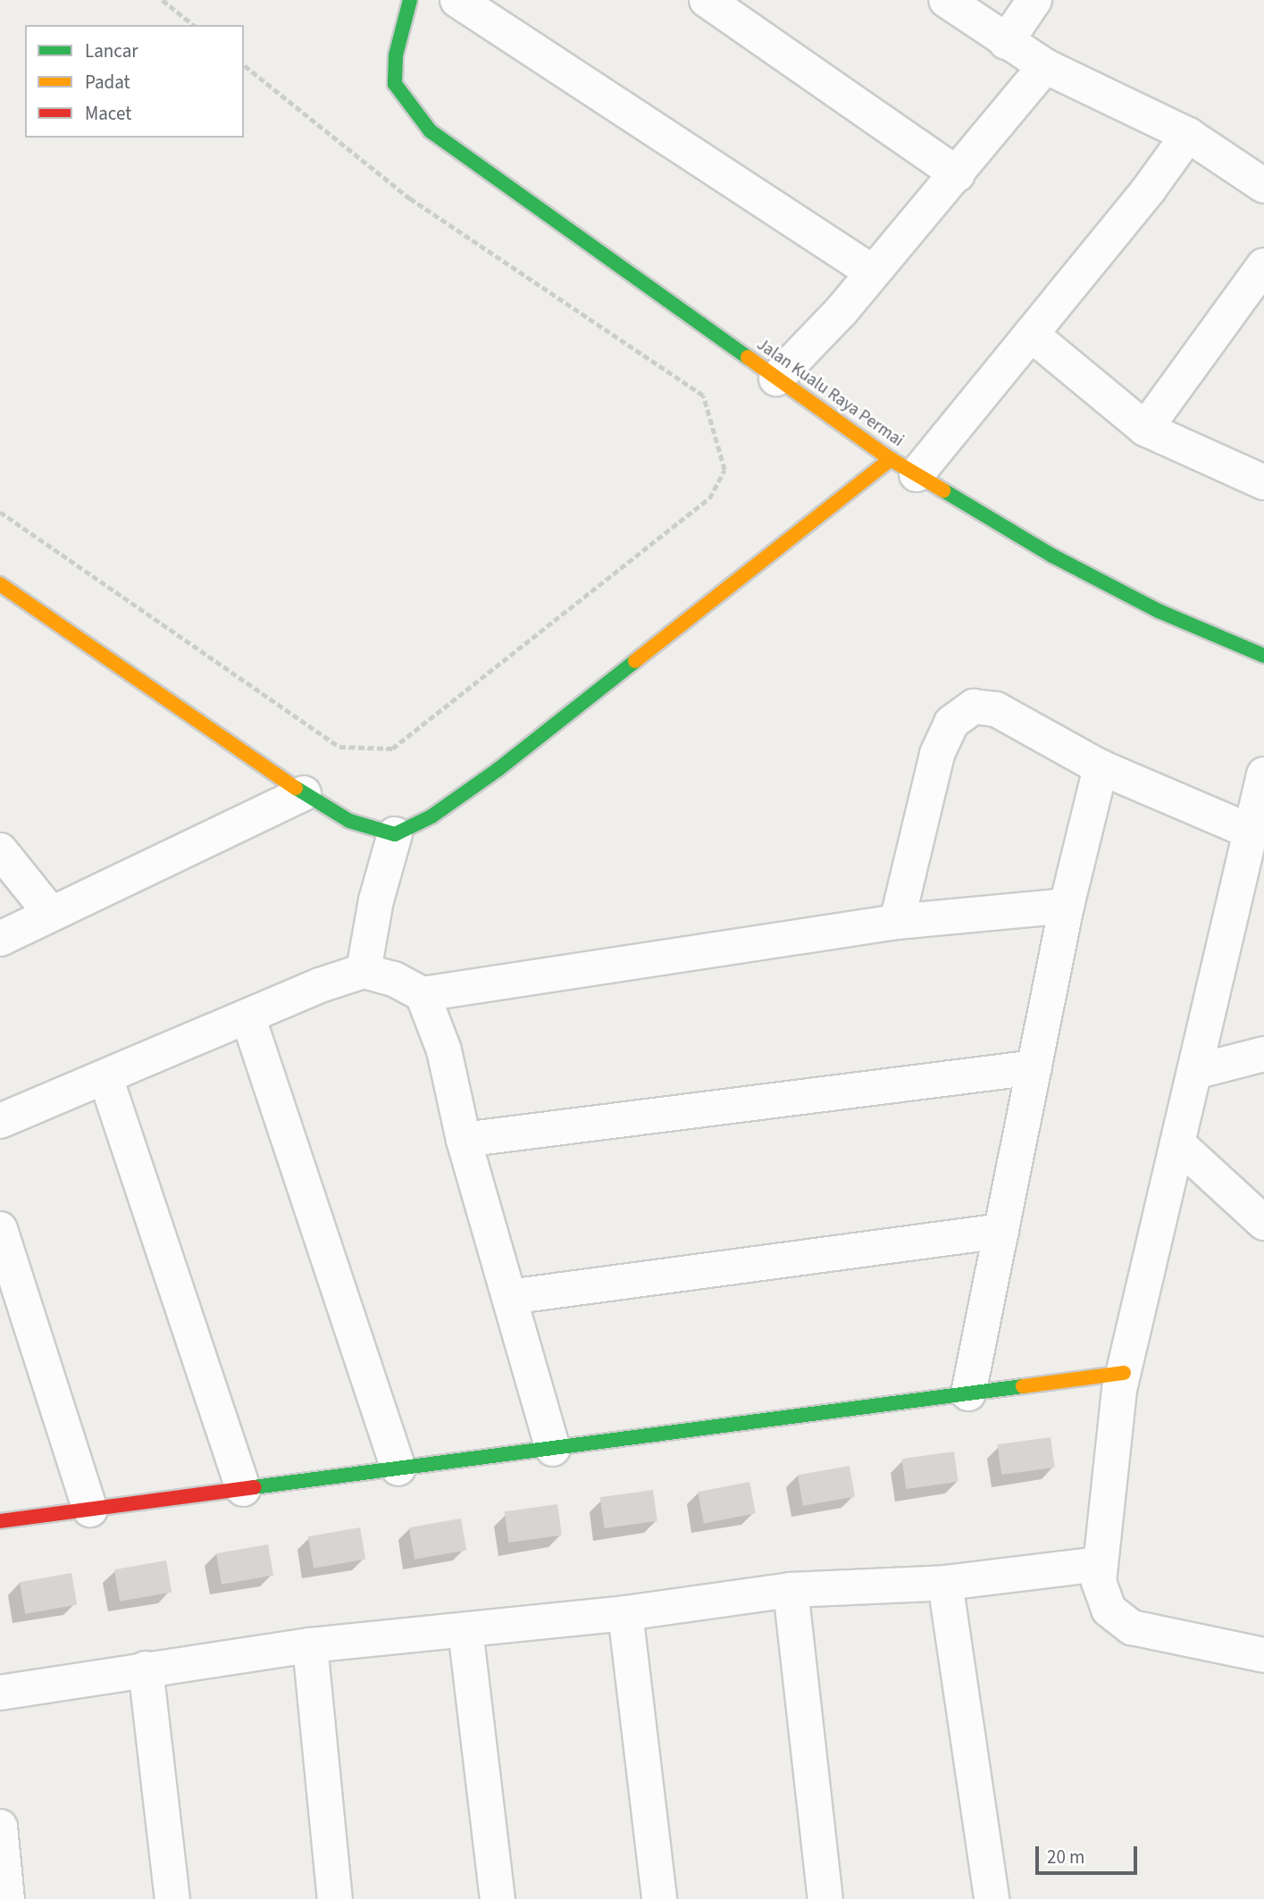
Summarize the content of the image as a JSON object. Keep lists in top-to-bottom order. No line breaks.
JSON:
{"streets":{"street":["Jalan Kualu Raya Permai"]},"legend":["Lancar","Padat","Macet"],"scale_bar":"20 m"}
